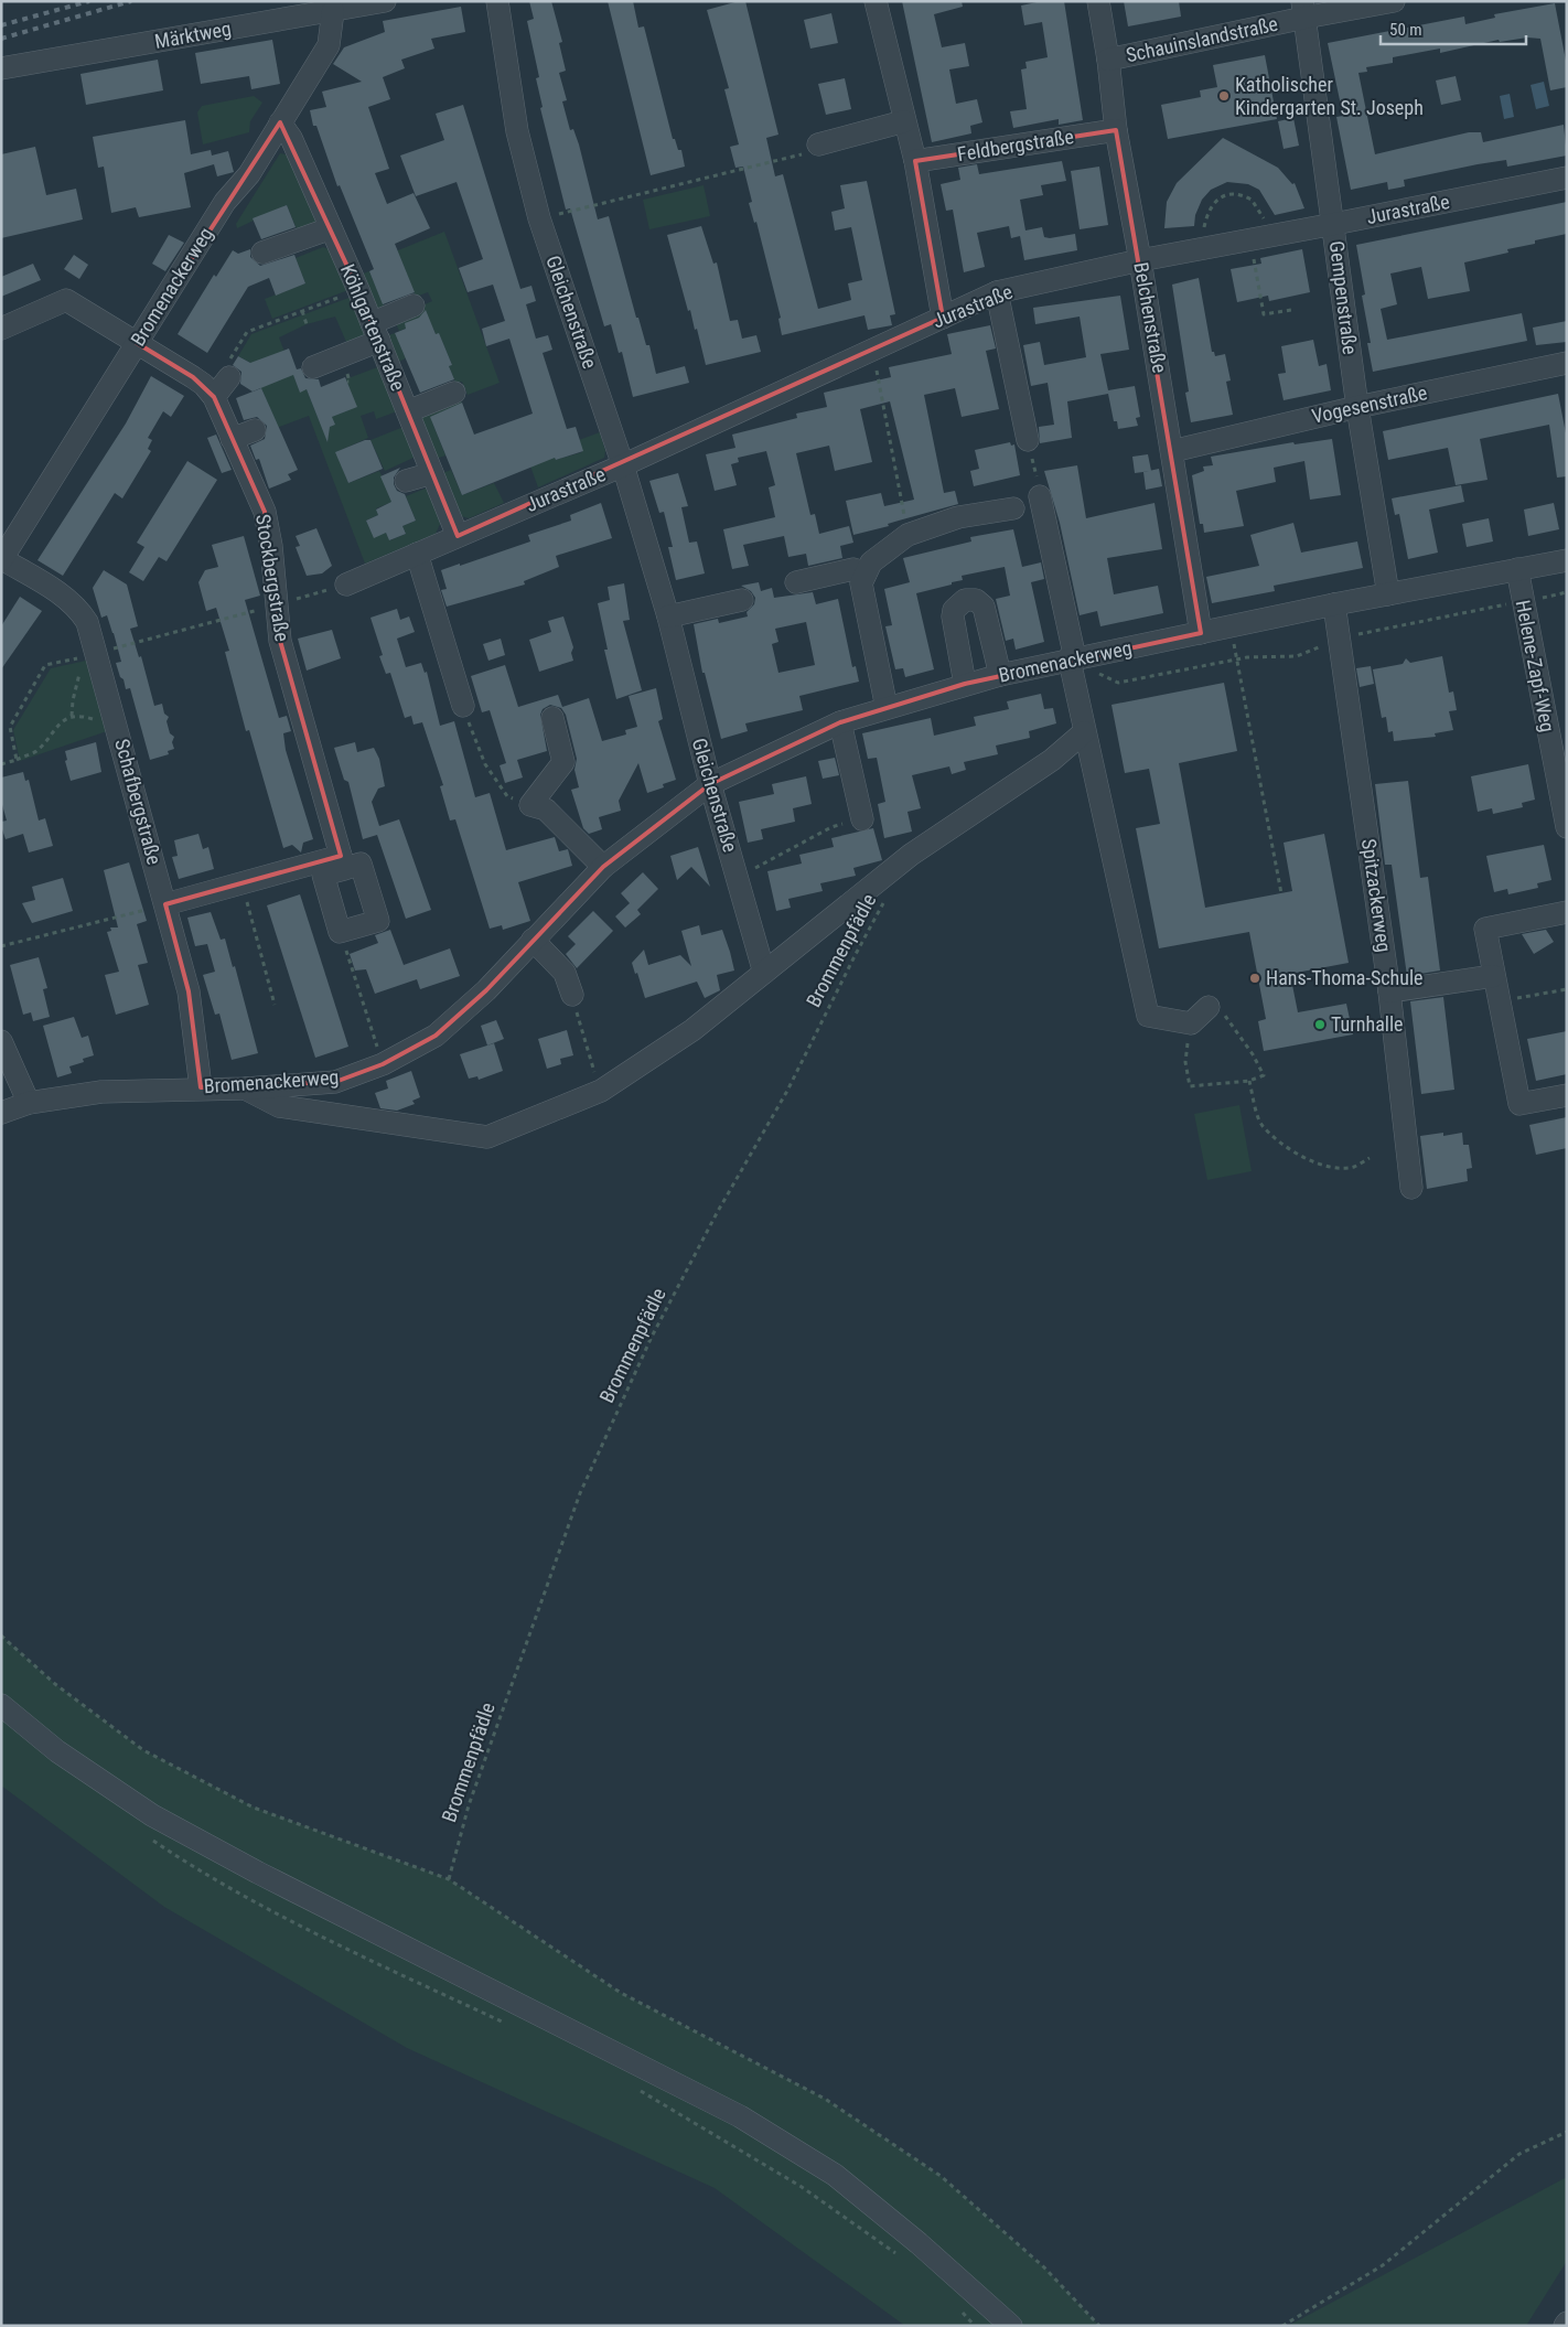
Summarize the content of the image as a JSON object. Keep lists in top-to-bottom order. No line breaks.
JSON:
{"streets":{"street":["Märktweg","Schauinslandstraße","Feldbergstraße","Jurastraße","Bromenackerweg","Gempenstraße","Gleichenstraße","Belchenstraße","Köhlgartenstraße","Vogesenstraße","Stockbergstraße","Helene-Zapf-Weg","Schafbergstraße","Spitzackerweg"],"path":["Brommenpfädle"]},"crossings":[["Märktweg","Bromenackerweg"],["Schauinslandstraße","Gempenstraße"],["Schauinslandstraße","Belchenstraße"],["Feldbergstraße","Belchenstraße"],["Jurastraße","Gempenstraße"],["Jurastraße","Gleichenstraße"],["Jurastraße","Belchenstraße"],["Jurastraße","Köhlgartenstraße"],["Bromenackerweg","Gempenstraße"],["Bromenackerweg","Gleichenstraße"],["Bromenackerweg","Belchenstraße"],["Bromenackerweg","Köhlgartenstraße"],["Bromenackerweg","Stockbergstraße"],["Bromenackerweg","Helene-Zapf-Weg"],["Bromenackerweg","Schafbergstraße"],["Bromenackerweg","Spitzackerweg"],["Gempenstraße","Vogesenstraße"],["Belchenstraße","Vogesenstraße"]],"places":["Katholischer Kindergarten St. Joseph","Hans-Thoma-Schule","Turnhalle"],"scale_bar":"50 m"}
